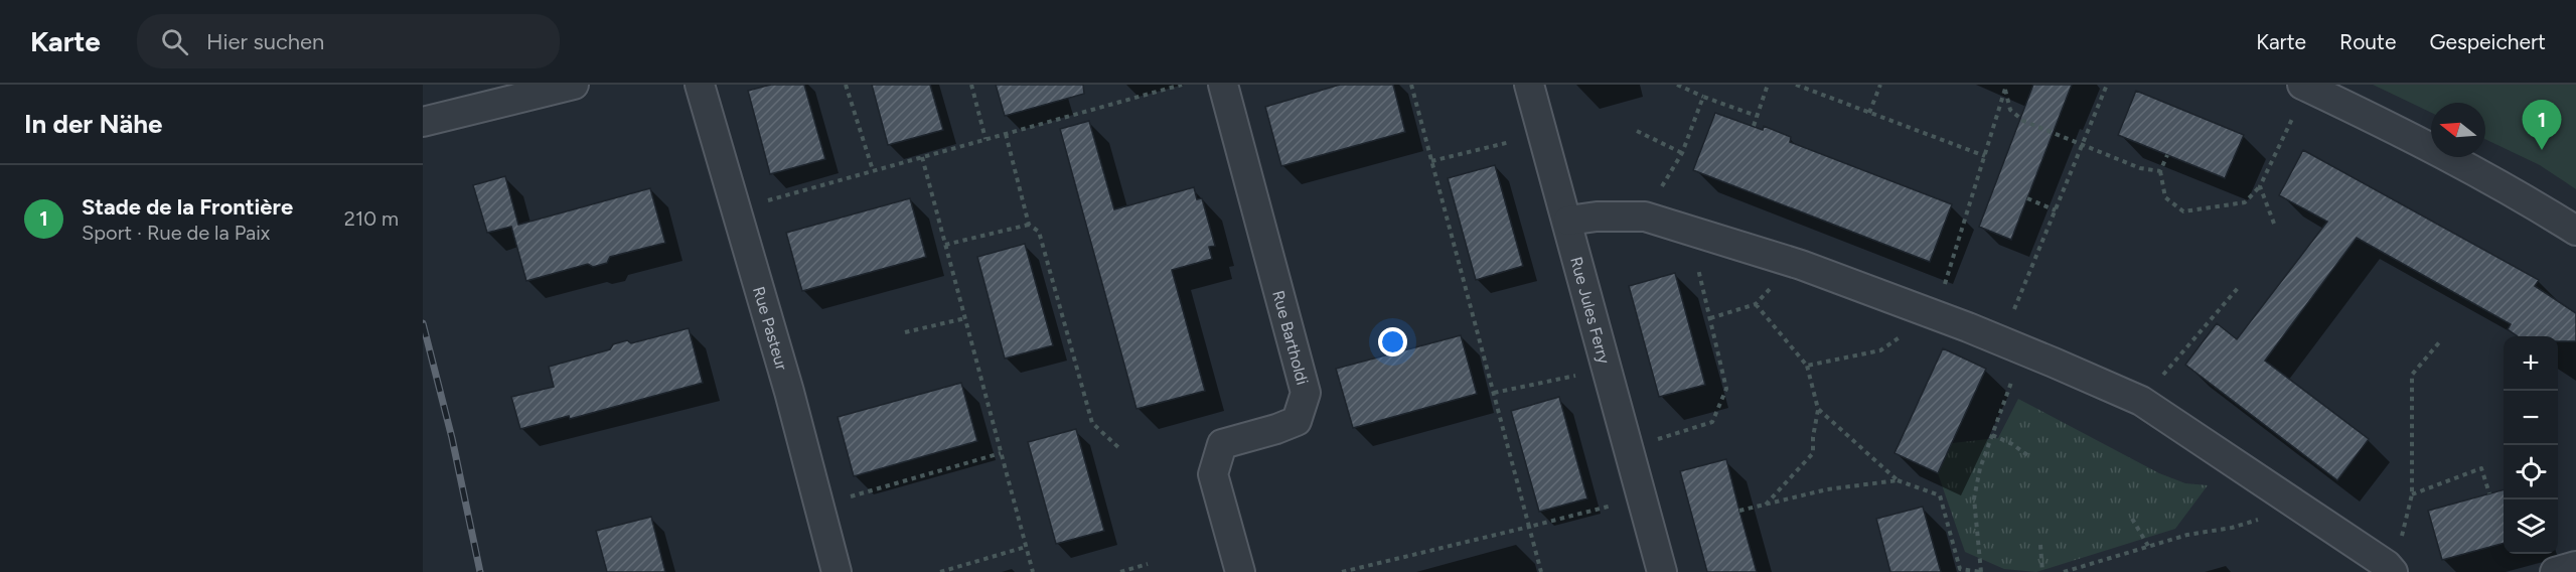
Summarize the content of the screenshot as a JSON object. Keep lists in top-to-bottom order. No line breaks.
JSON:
{"streets":{"street":["Rue Jules Ferry","Rue Pasteur","Rue Bartholdi"]},"north":"left","page":{"header":"Karte","search":"Hier suchen","nav":["Karte","Route","Gespeichert"],"heading":"In der Nähe","pins":"1","list":[{"mark":"1","name":"Stade de la Frontière","note":"Sport · Rue de la Paix","value":"210 m"}],"map_buttons":["+","−"]}}
